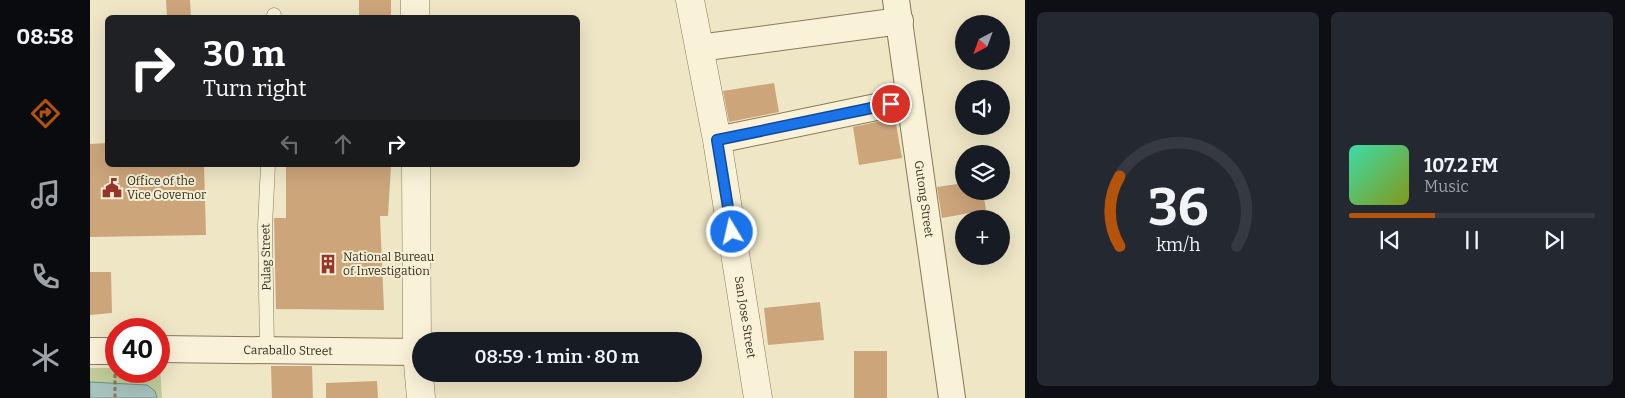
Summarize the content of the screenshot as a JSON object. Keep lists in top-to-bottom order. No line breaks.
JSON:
{"streets":{"street":["Gutong Street","San Jose Street","Caraballo Street"],"lane":["Pulag Street"]},"crossings":[["Pulag Street","Caraballo Street"]],"places":{"public building":["Office of the Vice Governor"],"building":["National Bureau of Investigation"]},"north":"bottom left","page":{"tabs":"08:58","map_buttons":"+","turn":["30 m","Turn right"],"song":["107.2 FM","Music"],"limit":"40","trip":"08:59 · 1 min · 80 m","gauge":["36","km/h"]}}
